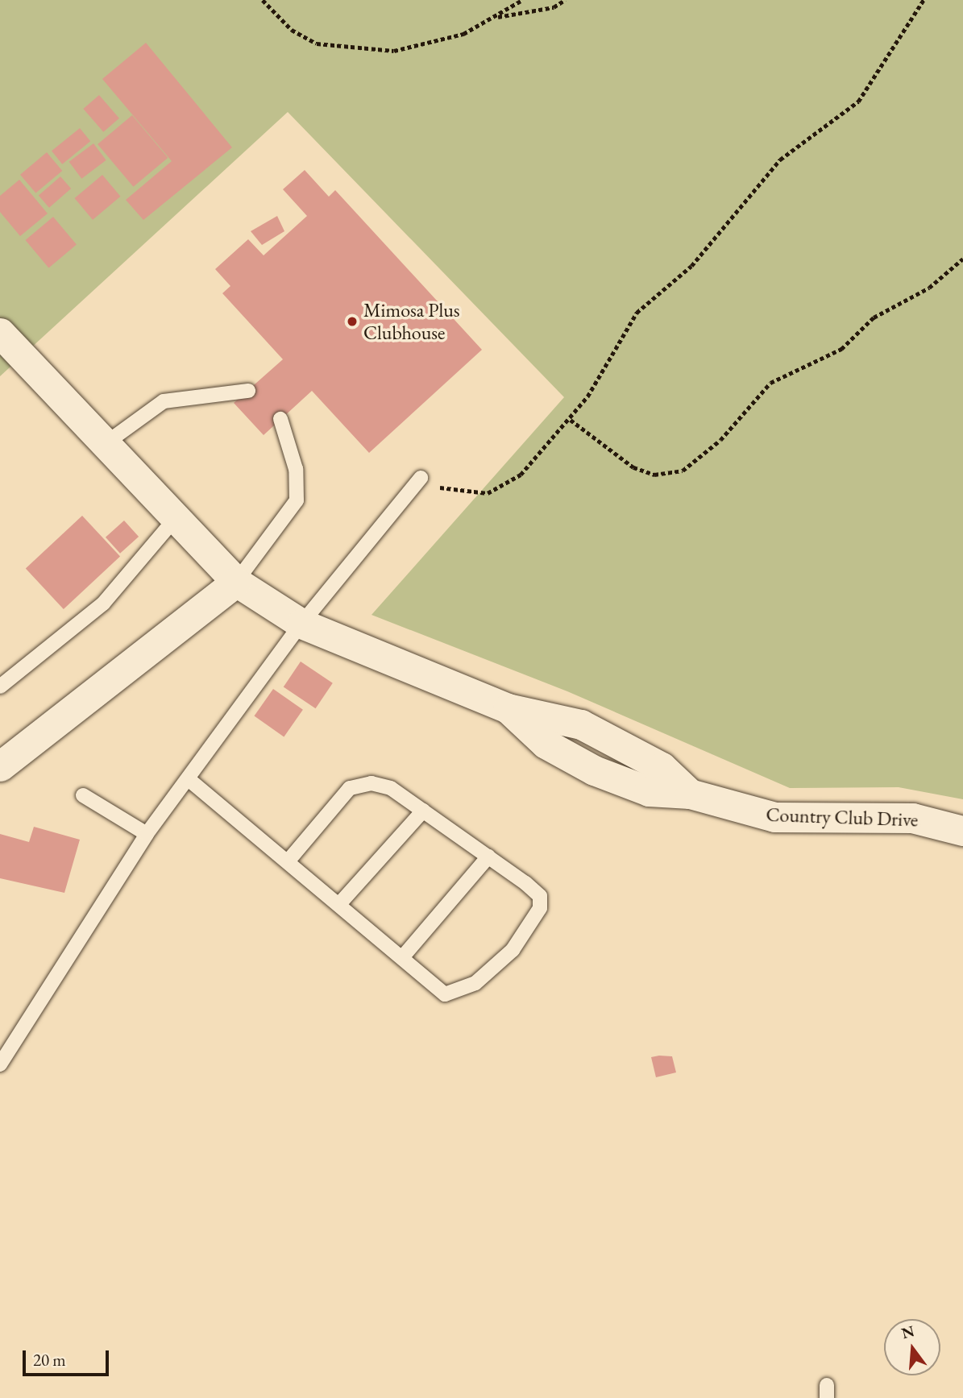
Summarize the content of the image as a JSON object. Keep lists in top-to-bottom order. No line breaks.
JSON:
{"streets":{"street":["Country Club Drive"]},"places":["Mimosa Plus Clubhouse"],"scale_bar":"20 m","north":"top"}
